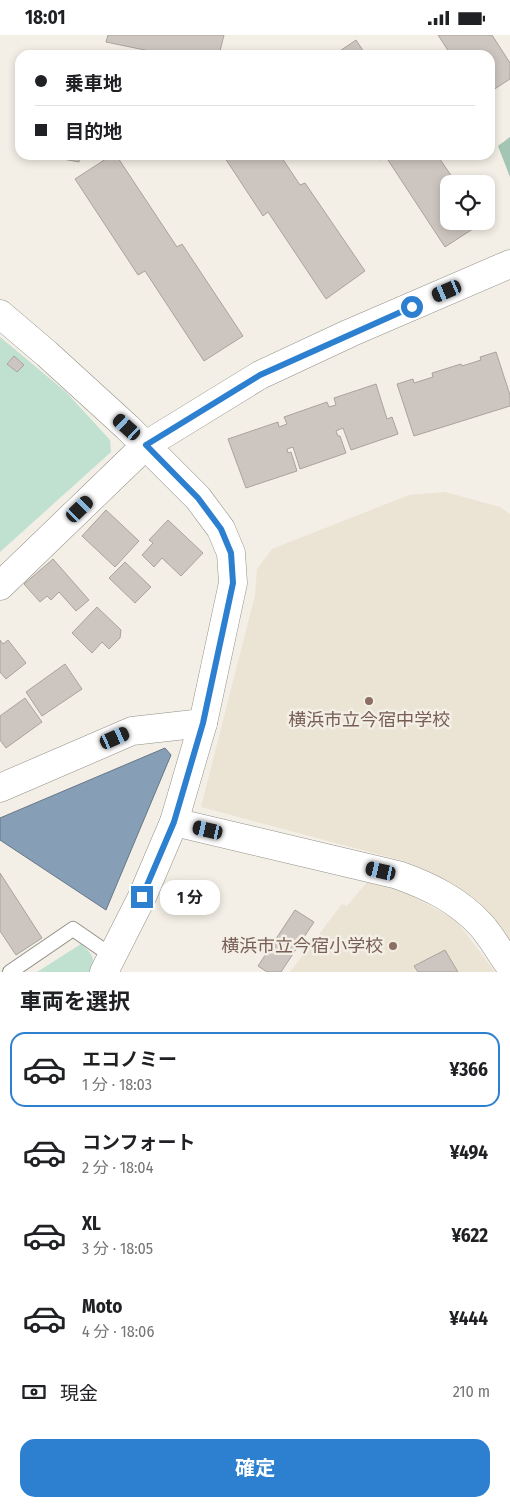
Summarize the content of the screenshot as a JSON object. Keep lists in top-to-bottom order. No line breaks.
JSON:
{"places":["横浜市立今宿中学校","横浜市立今宿小学校"],"page":{"status":"18:01","banner":["乗車地","目的地"],"bubble":"1 分","heading":"車両を選択","list":[{"name":"エコノミー","note":"1 分 · 18:03","value":"¥366"},{"name":"コンフォート","note":"2 分 · 18:04","value":"¥494"},{"name":"XL","note":"3 分 · 18:05","value":"¥622"},{"name":"Moto","note":"4 分 · 18:06","value":"¥444"}],"pay":["現金","210 m"],"buttons":"確定"}}
